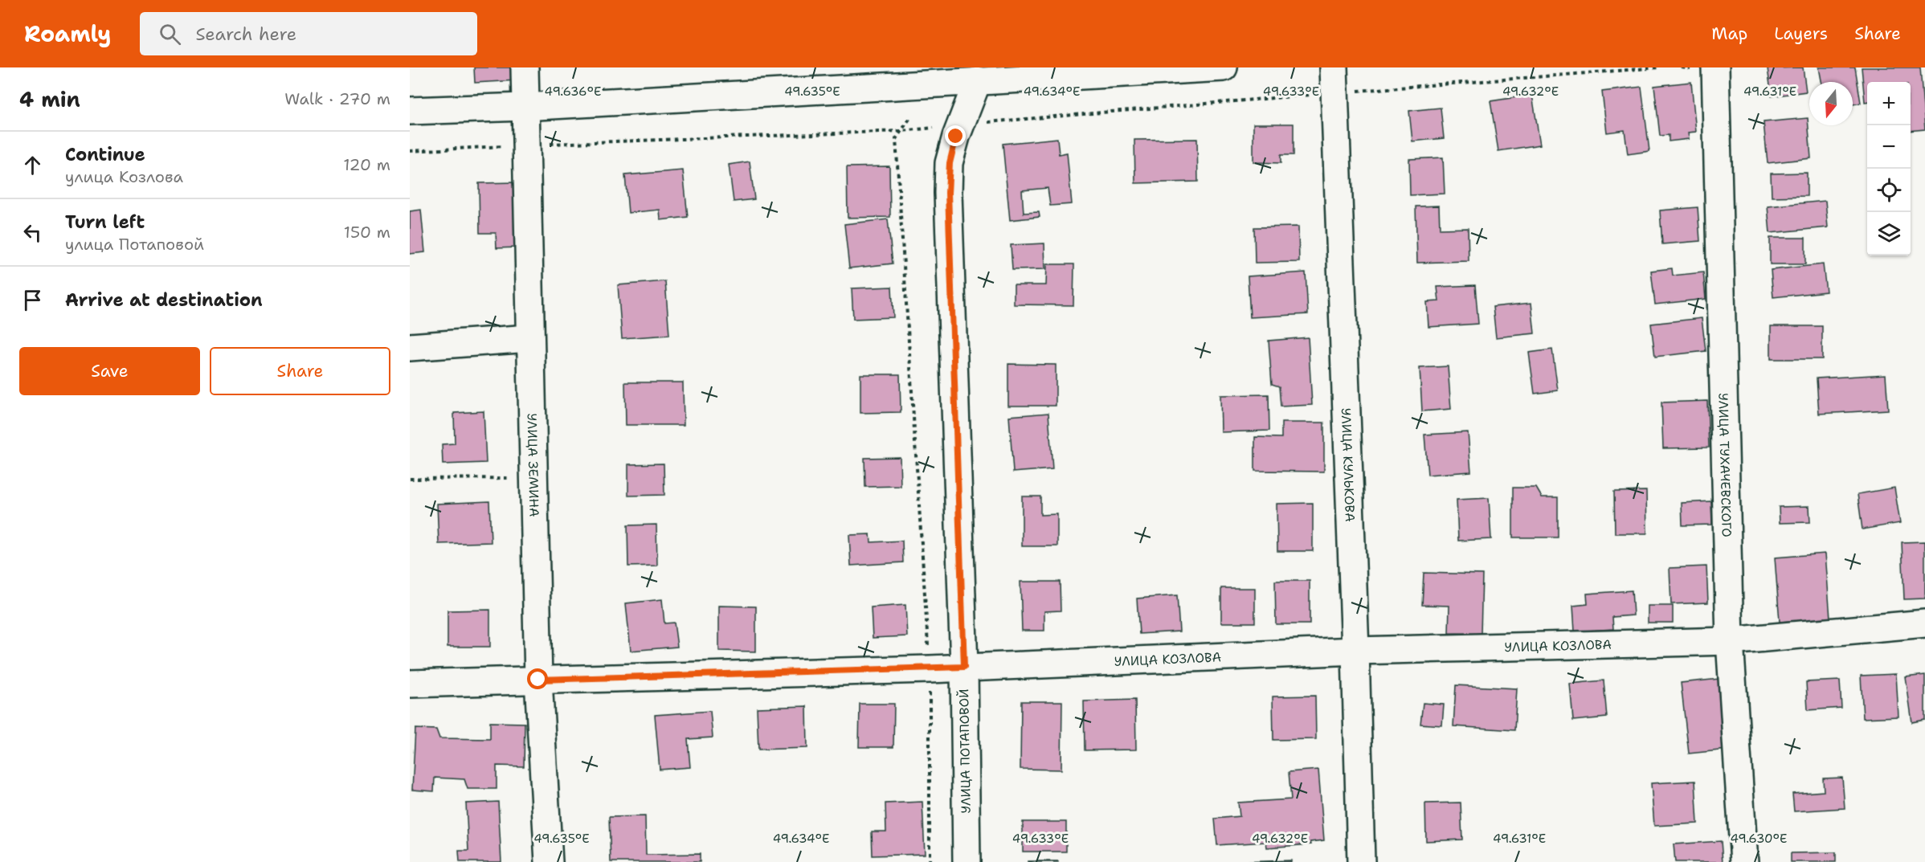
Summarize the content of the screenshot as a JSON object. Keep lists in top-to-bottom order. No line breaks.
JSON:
{"streets":{"street":["УЛИЦА КУЛЬКОВА","УЛИЦА ЗЕМИНА","УЛИЦА ТУХАЧЕВСКОГО","УЛИЦА КОЗЛОВА","УЛИЦА ПОТАПОВОЙ"]},"crossings":[["УЛИЦА КУЛЬКОВА","УЛИЦА КОЗЛОВА"],["УЛИЦА ЗЕМИНА","УЛИЦА КОЗЛОВА"],["УЛИЦА ТУХАЧЕВСКОГО","УЛИЦА КОЗЛОВА"],["УЛИЦА КОЗЛОВА","УЛИЦА ПОТАПОВОЙ"]],"north":"bottom","page":{"header":"Roamly","search":"Search here","nav":["Map","Layers","Share"],"heading":["4 min","Walk · 270 m"],"map_buttons":["+","−"],"list":[["Continue","улица Козлова","120 m"],["Turn left","улица Потаповой","150 m"],"Arrive at destination"],"buttons":["Save","Share"]},"coordinates":["49.636°E","49.635°E","49.634°E","49.633°E","49.632°E","49.631°E","49.630°E"]}
